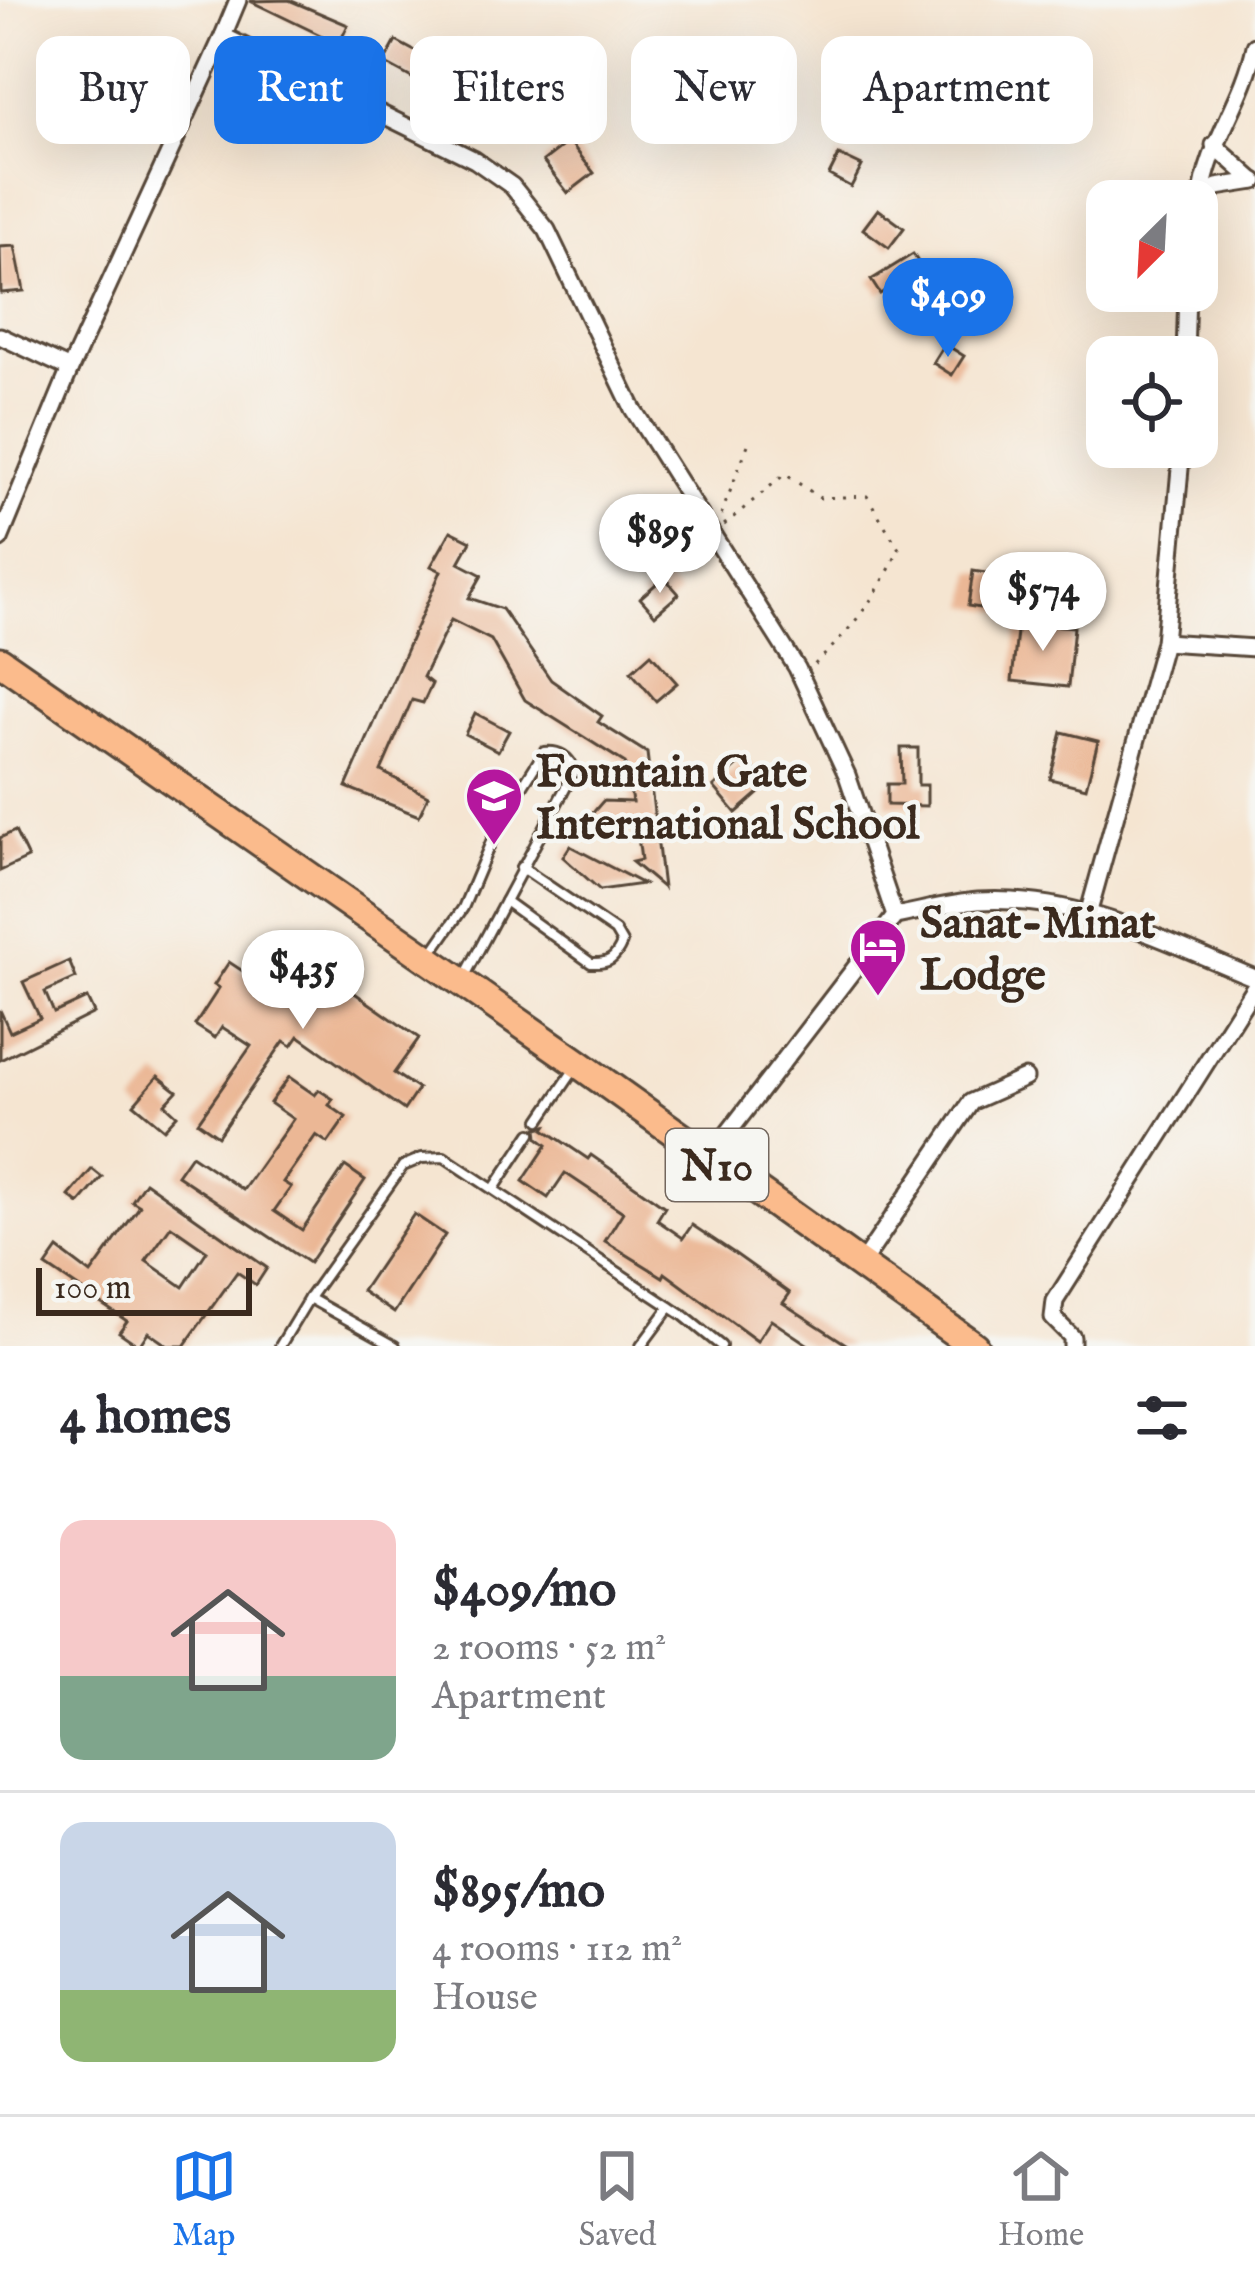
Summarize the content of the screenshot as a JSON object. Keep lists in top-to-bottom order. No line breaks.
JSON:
{"streets":{"highway":["N10"]},"places":{"school or university":["Fountain Gate International School"],"hotel":["Sanat-Minat Lodge"]},"scale_bar":"100 m","north":"bottom left","page":{"chip":["Buy","Rent","Filters","New","Apartment"],"price":["$409","$895","$574","$435"],"scale":"100 m","heading":"4 homes","list":[{"name":"$409/mo","note":"2 rooms · 52 m² · Apartment"},{"name":"$895/mo","note":"4 rooms · 112 m² · House"}],"tabs":["Map","Saved","Home"]}}
